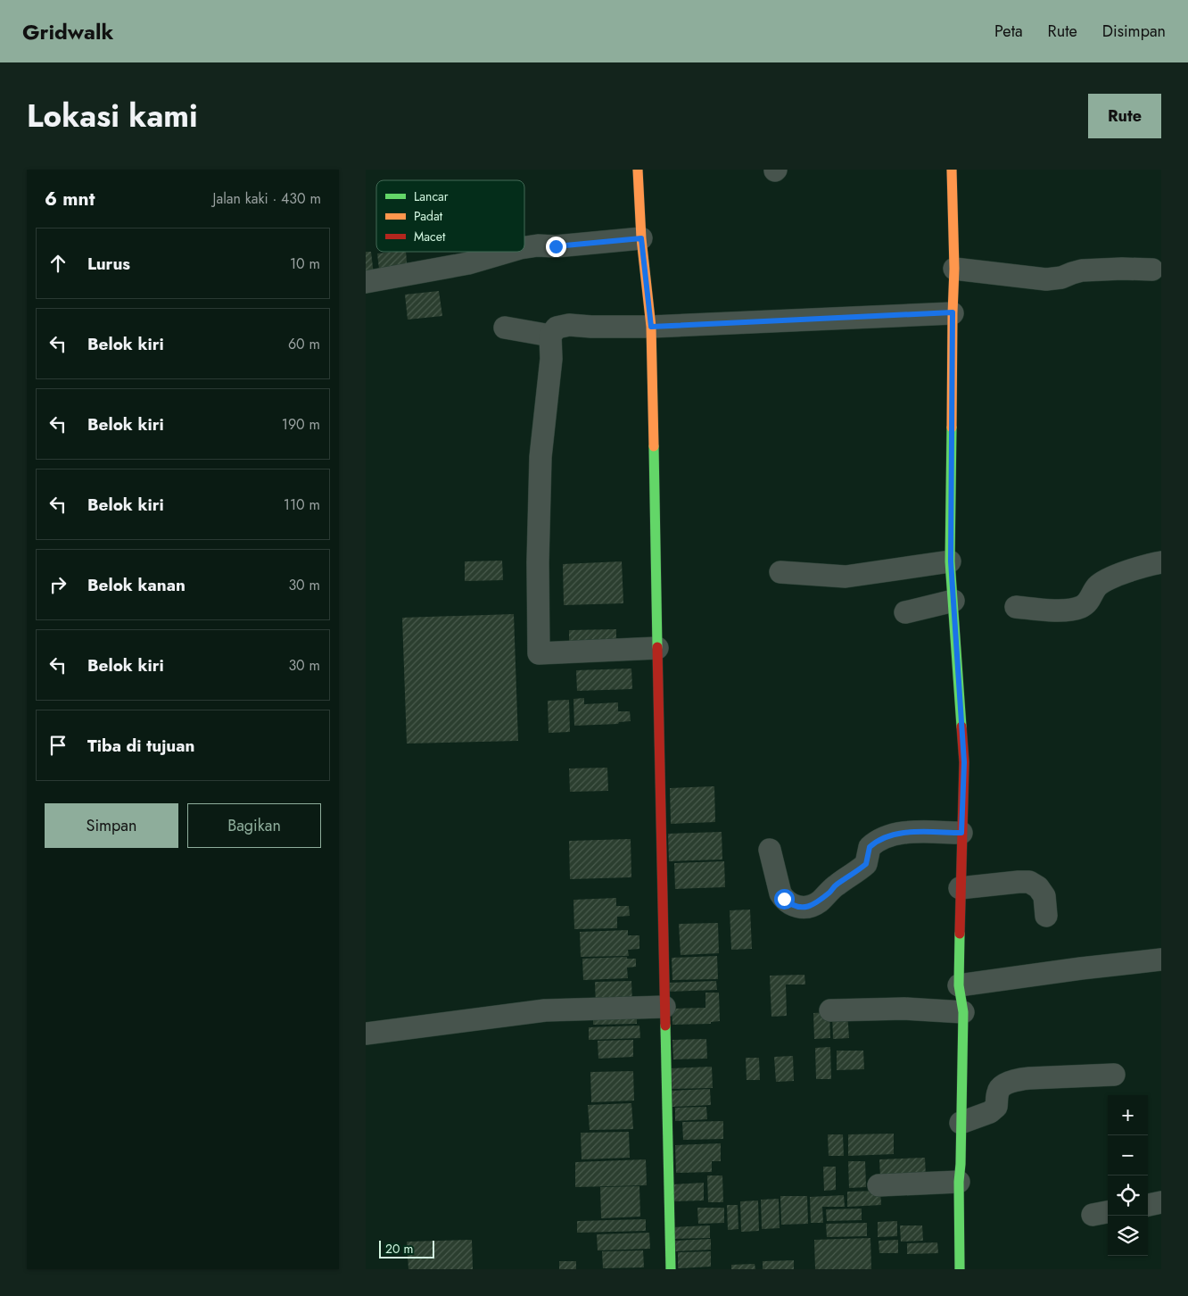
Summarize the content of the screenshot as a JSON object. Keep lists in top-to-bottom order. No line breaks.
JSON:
{"legend":["Lancar","Padat","Macet"],"scale_bar":"20 m","page":{"header":"Gridwalk","nav":["Peta","Rute","Disimpan"],"title":"Lokasi kami","buttons":["Rute",["Simpan","Bagikan"]],"heading":["6 mnt","Jalan kaki · 430 m"],"list":[["Lurus","10 m"],["Belok kiri","60 m"],["Belok kiri","190 m"],["Belok kiri","110 m"],["Belok kanan","30 m"],["Belok kiri","30 m"],"Tiba di tujuan"],"map_buttons":["+","−"],"scale":"20 m"}}
